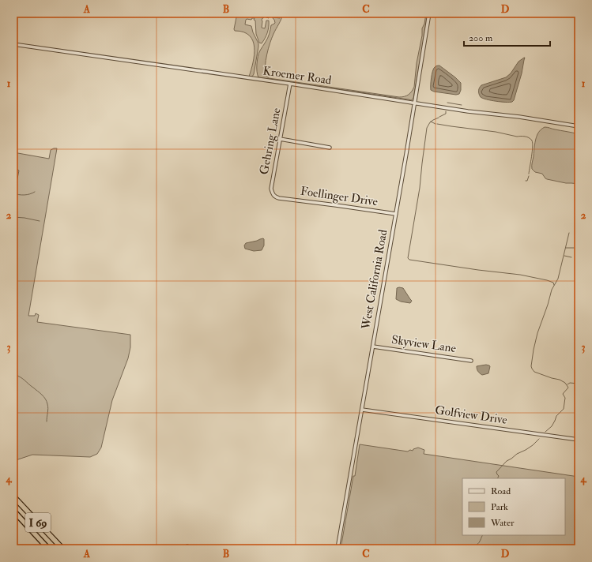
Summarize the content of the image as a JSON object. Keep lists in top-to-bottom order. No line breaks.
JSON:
{"streets":{"highway":["I 69"],"street":["Kroemer Road","Gehring Lane","Foellinger Drive","West California Road","Skyview Lane","Golfview Drive"]},"crossings":[["Kroemer Road","Gehring Lane"],["Kroemer Road","West California Road"],["Gehring Lane","Foellinger Drive"],["Foellinger Drive","West California Road"],["West California Road","Skyview Lane"],["West California Road","Golfview Drive"]],"legend":["Road","Park","Water"],"scale_bar":"200 m","grid":{"columns":["A","B","C","D"],"rows":["1","2","3","4"]}}
